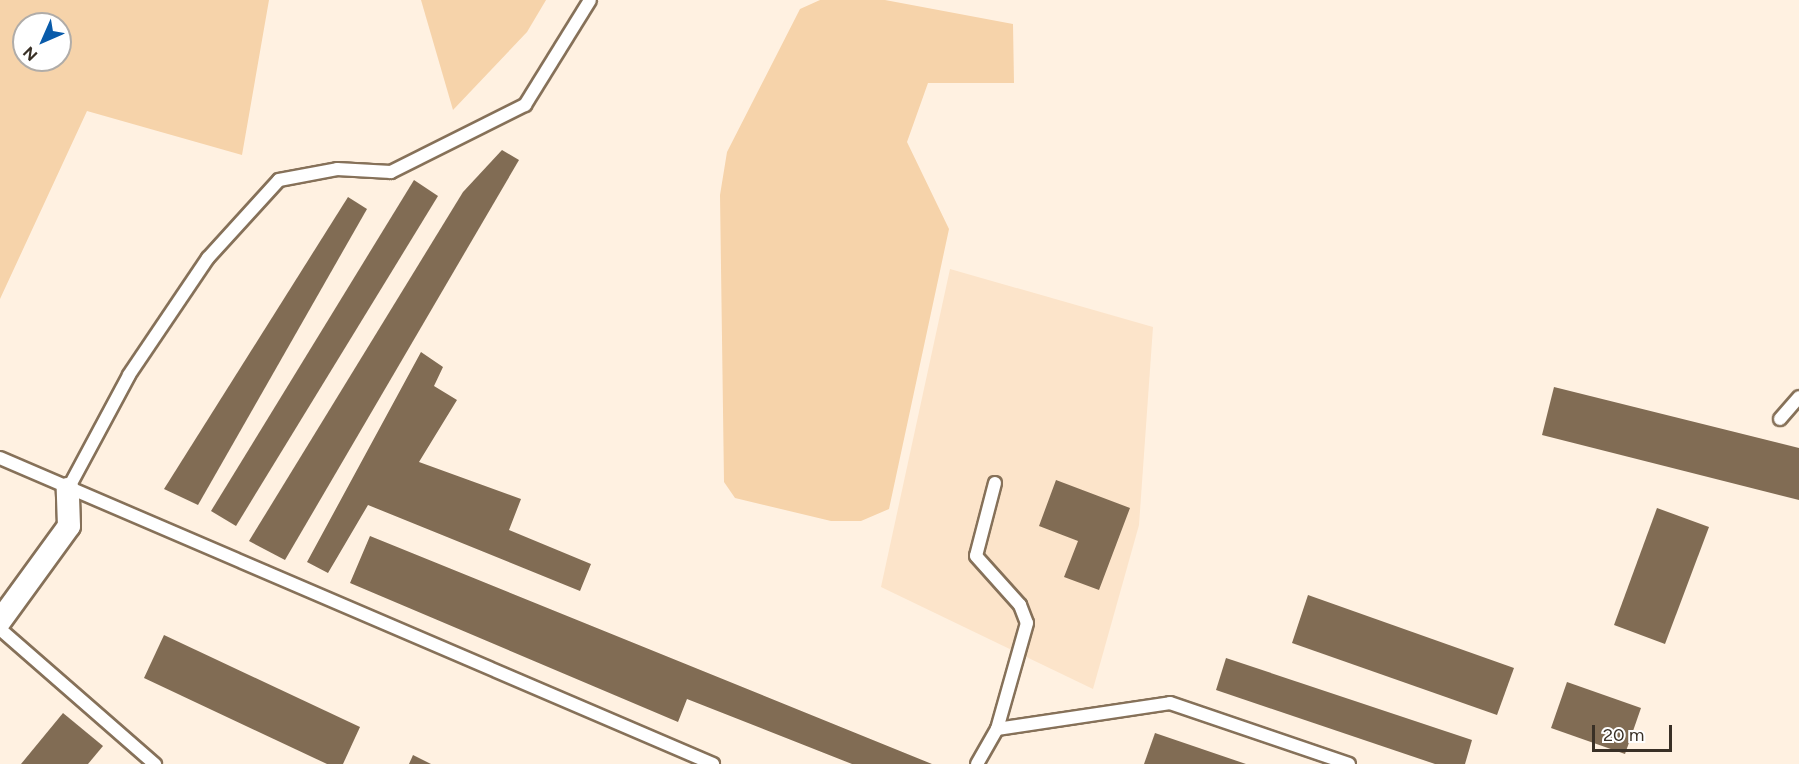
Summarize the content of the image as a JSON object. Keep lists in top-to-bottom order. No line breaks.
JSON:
{"scale_bar":"20 m","north":"bottom left"}
